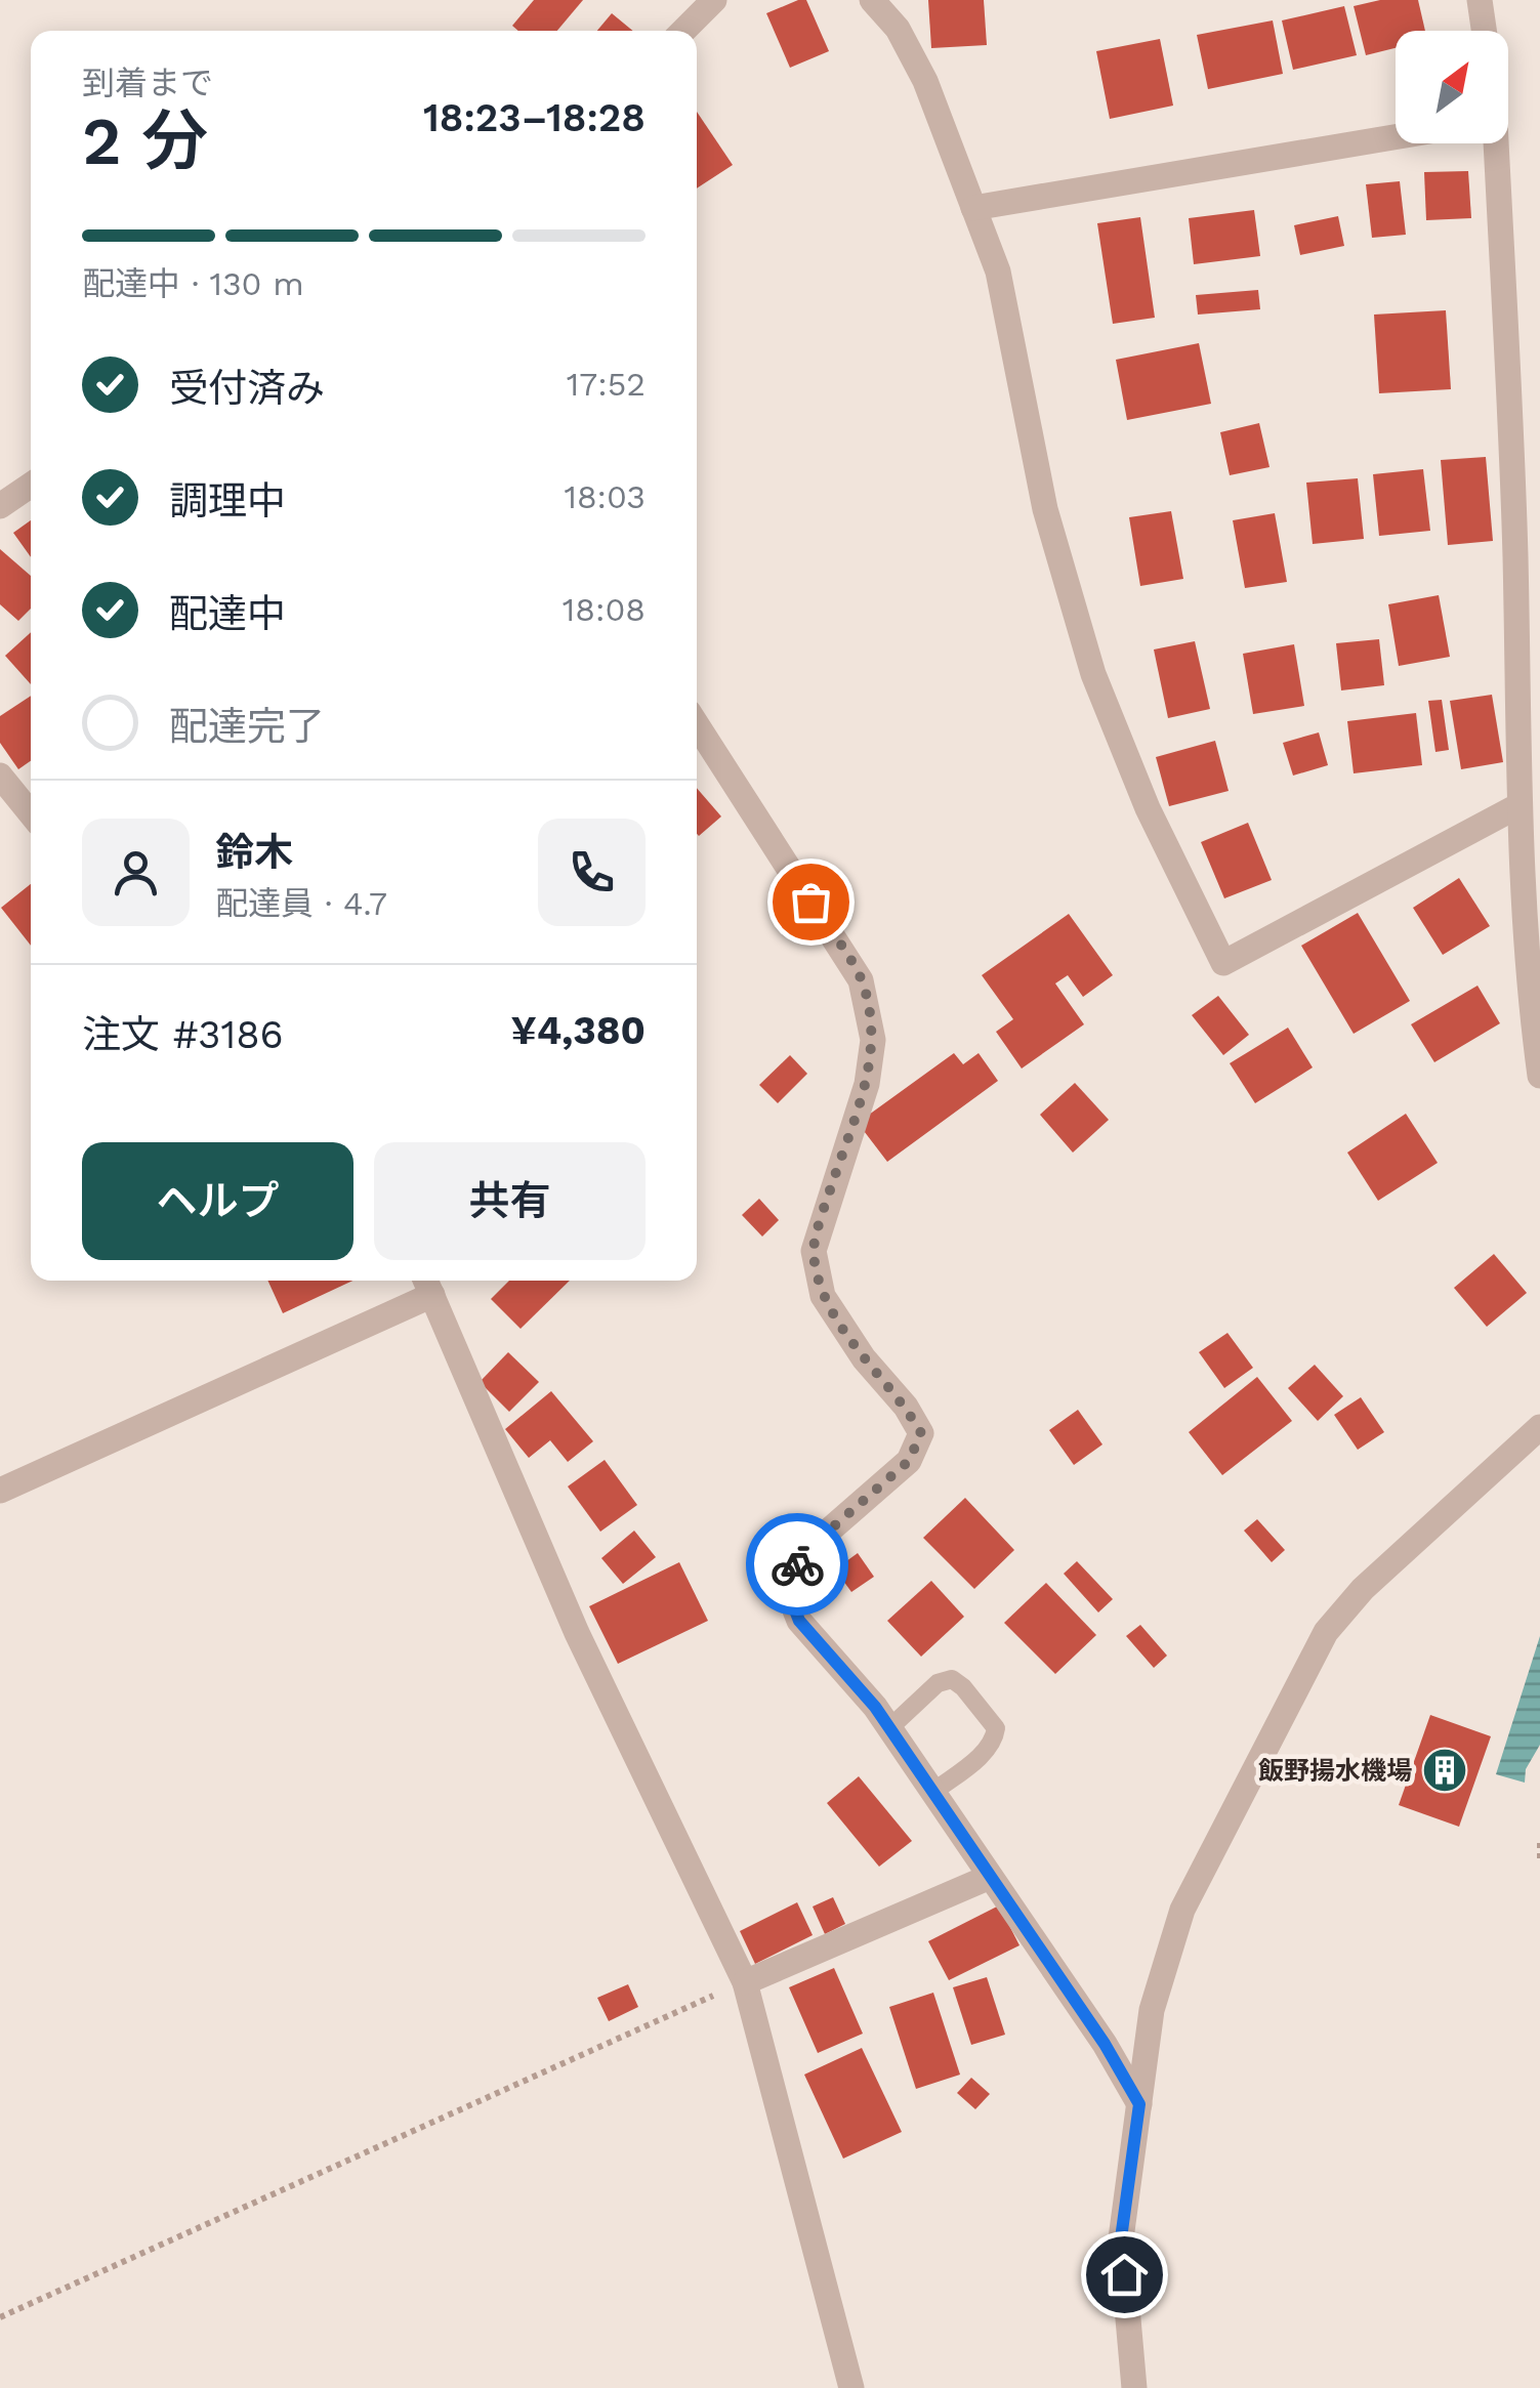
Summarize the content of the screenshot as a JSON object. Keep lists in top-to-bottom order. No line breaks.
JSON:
{"places":{"building":["飯野揚水機場"]},"north":"top right","page":{"heading":["2 分","到着まで","18:23–18:28"],"panel":["鈴木","配達員 · 4.7","注文 #3186","¥4,380"],"bar":"配達中 · 130 m","list":[["受付済み","17:52"],["調理中","18:03"],["配達中","18:08"],"配達完了"],"buttons":["ヘルプ","共有"]}}
